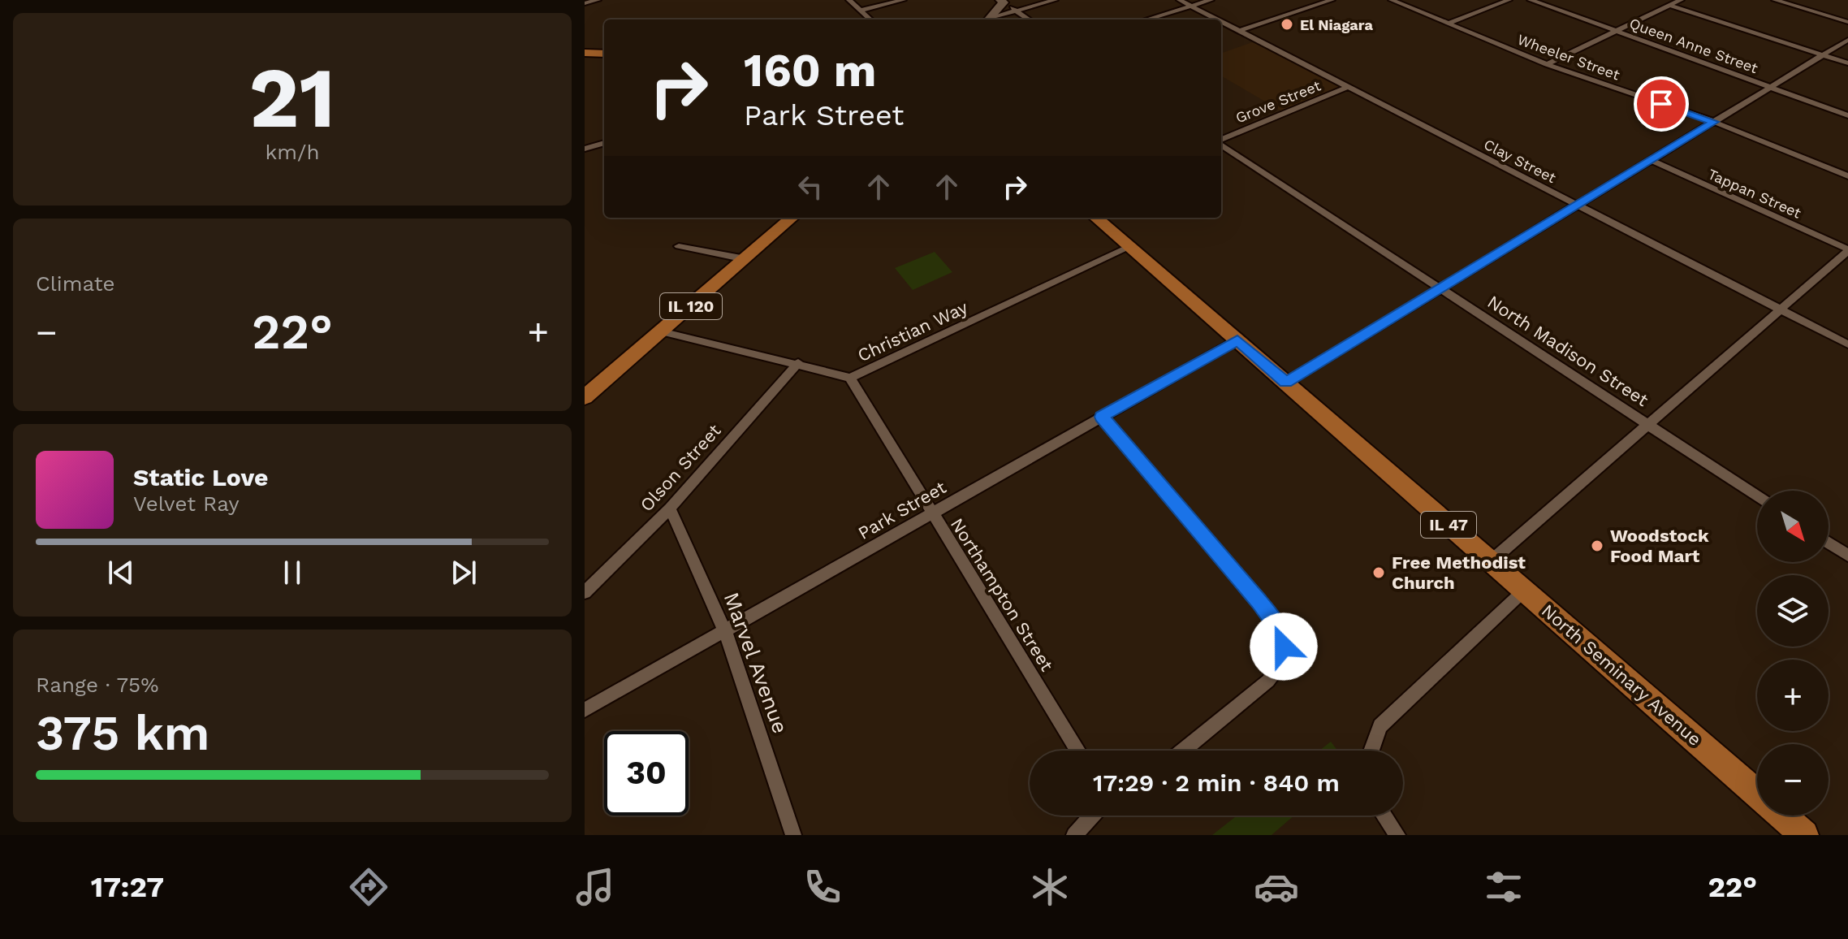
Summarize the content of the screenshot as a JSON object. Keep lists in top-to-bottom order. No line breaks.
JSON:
{"streets":{"main road":["IL 120","IL 47","North Seminary Avenue"],"street":["Queen Anne Street","Wheeler Street","Grove Street","Clay Street","Tappan Street","Christian Way","North Madison Street","Olson Street","Park Street","Northampton Street","Marvel Avenue"]},"crossings":[["Grove Street","Clay Street"],["IL 120","Christian Way"],["Christian Way","Olson Street"],["Christian Way","Northampton Street"],["Christian Way","North Seminary Avenue"],["Olson Street","Marvel Avenue"],["Park Street","Northampton Street"],["Park Street","Marvel Avenue"],["Park Street","North Seminary Avenue"]],"places":["El Niagara","Woodstock Food Mart","Free Methodist Church"],"north":"bottom right","page":{"tile":[["21","km/h"],"Climate",["Range · 75%","375 km"]],"turn":["160 m","Park Street"],"heat":["−","22°","+"],"song":["Static Love","Velvet Ray"],"map_buttons":["+","−"],"limit":"30","trip":"17:29 · 2 min · 840 m","tabs":["17:27","22°"]}}
